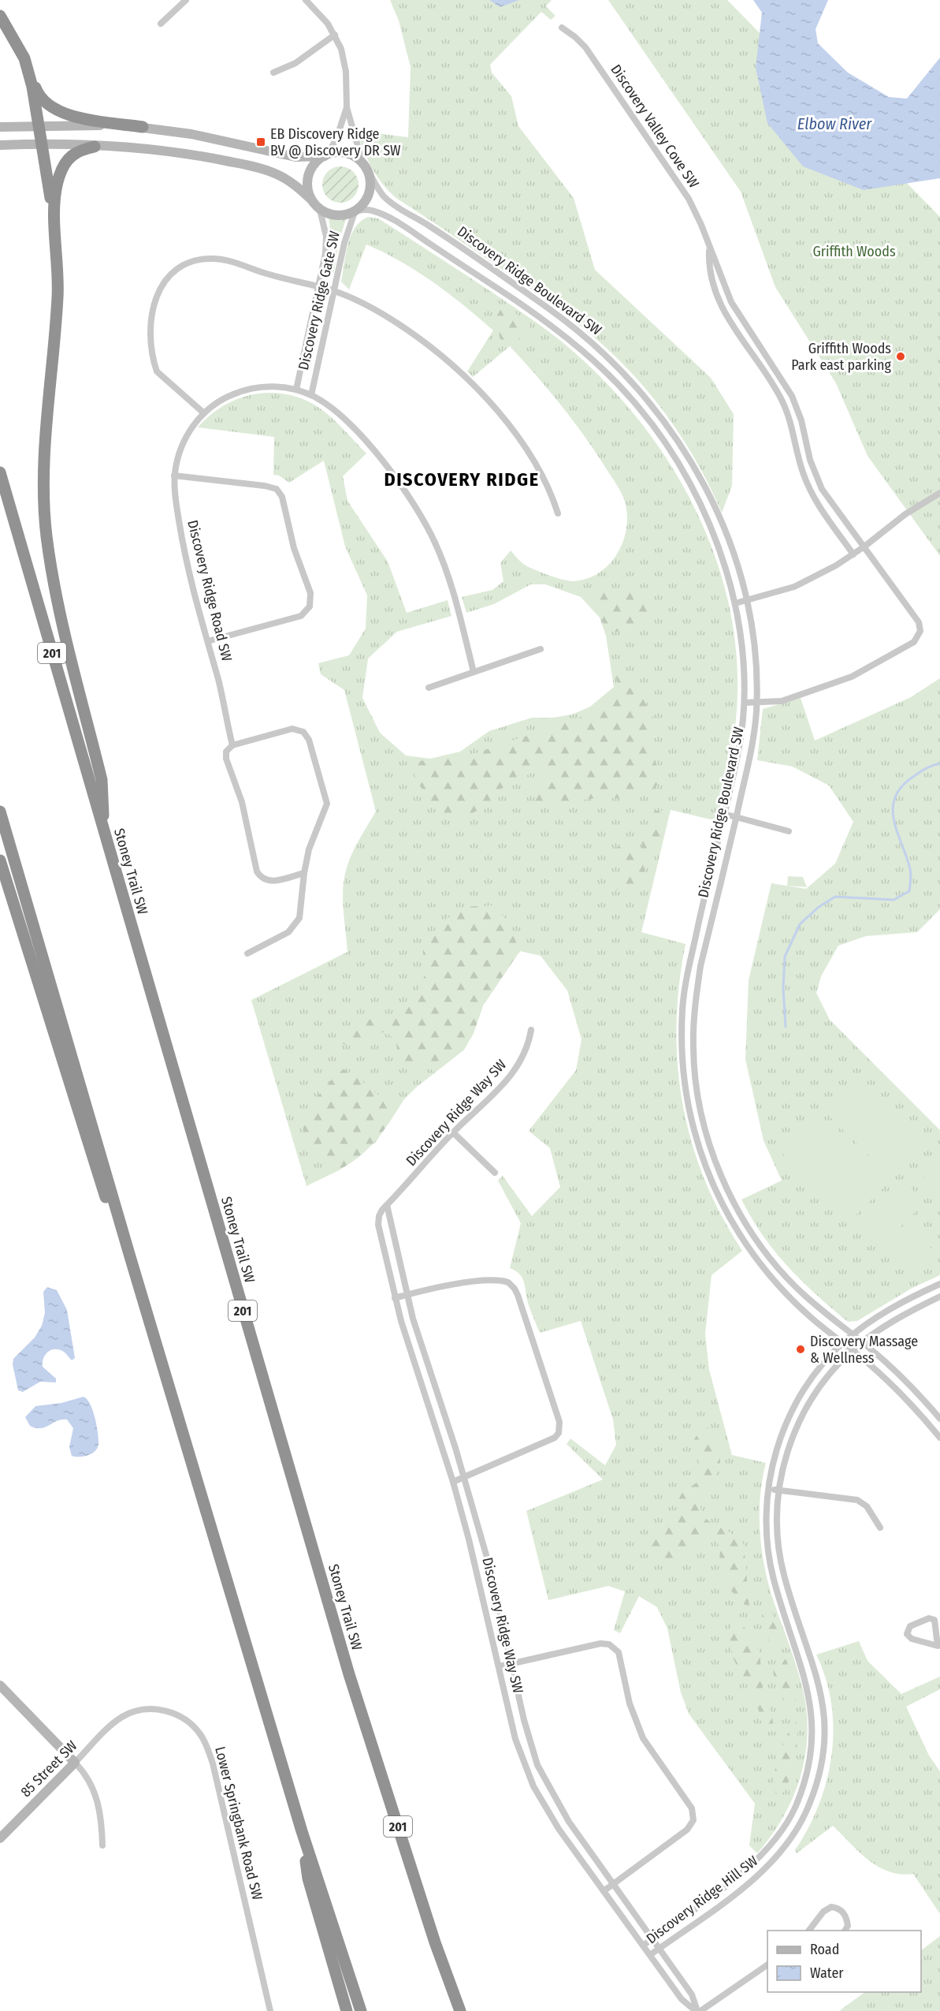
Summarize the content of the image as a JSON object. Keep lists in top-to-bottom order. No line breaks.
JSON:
{"streets":{"highway":["201","Stoney Trail SW"],"street":["Discovery Valley Cove SW","Discovery Ridge Boulevard SW","Discovery Ridge Gate SW","Discovery Ridge Road SW","Discovery Ridge Way SW","85 Street SW","Lower Springbank Road SW","Discovery Ridge Hill SW"]},"crossings":[["Discovery Valley Cove SW","Discovery Ridge Boulevard SW"],["Discovery Ridge Boulevard SW","Discovery Ridge Gate SW"],["Discovery Ridge Boulevard SW","Discovery Ridge Hill SW"],["Discovery Ridge Gate SW","Discovery Ridge Road SW"],["Discovery Ridge Way SW","Discovery Ridge Hill SW"],["85 Street SW","Lower Springbank Road SW"]],"districts":["DISCOVERY RIDGE"],"water":["Elbow River"],"parks":["Griffith Woods"],"places":{"transit":["EB Discovery Ridge BV @ Discovery DR SW"],"other":["Griffith Woods Park east parking","Discovery Massage & Wellness"]},"legend":["Road","Water"]}
